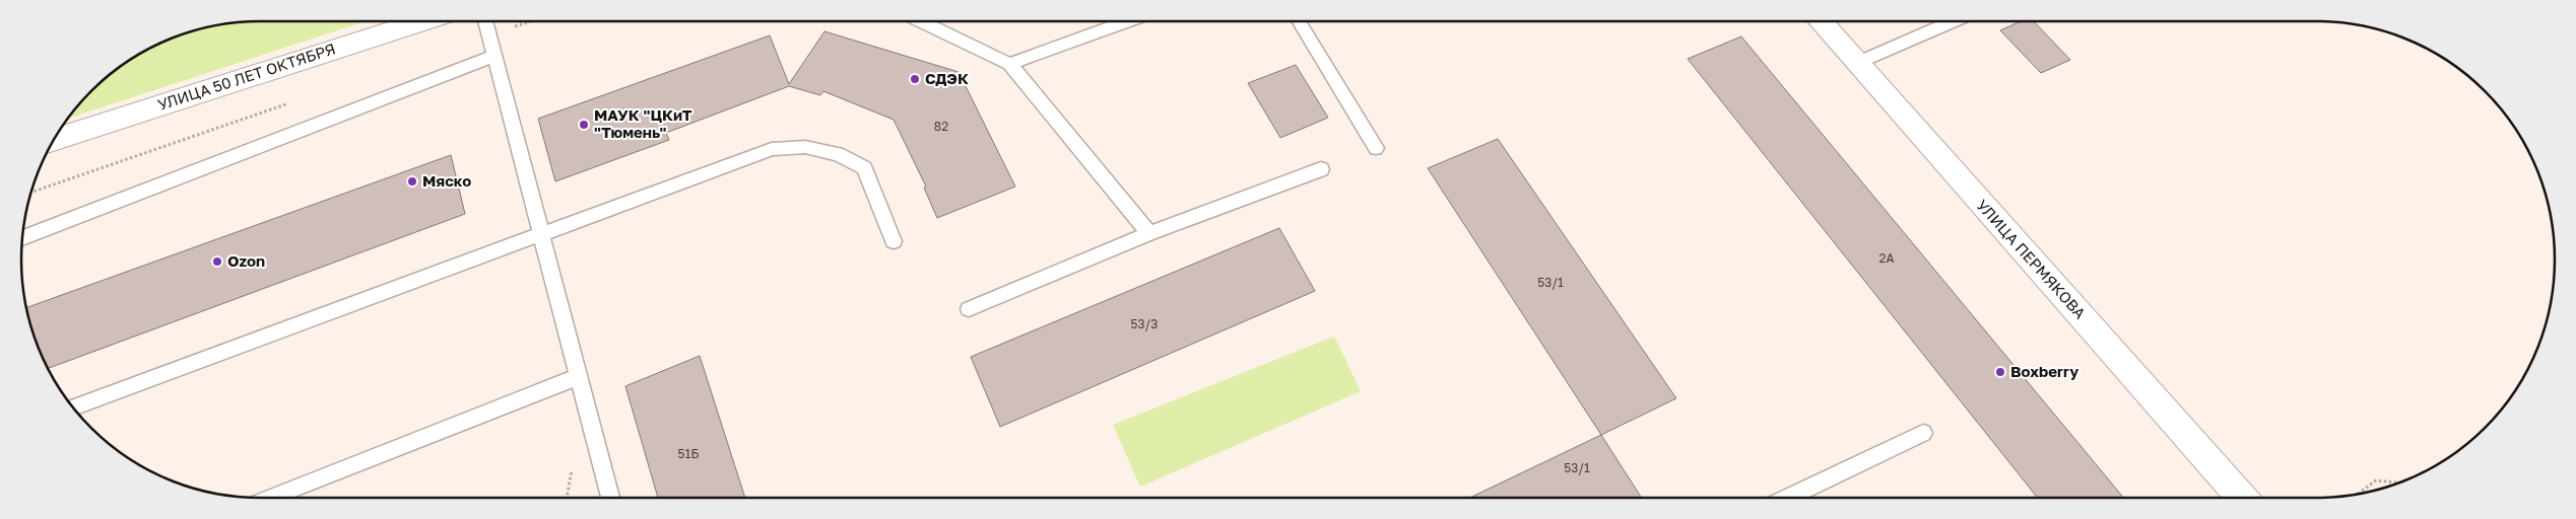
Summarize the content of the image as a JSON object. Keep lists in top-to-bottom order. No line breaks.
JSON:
{"streets":{"street":["УЛИЦА 50 ЛЕТ ОКТЯБРЯ","УЛИЦА ПЕРМЯКОВА"]},"places":["СДЭК","МАУК \"ЦКиТ \"Тюмень\"","Мяско","Ozon","Boxberry"],"house_numbers":["82","2А","53/1","53/3","51Б","53/1"]}
